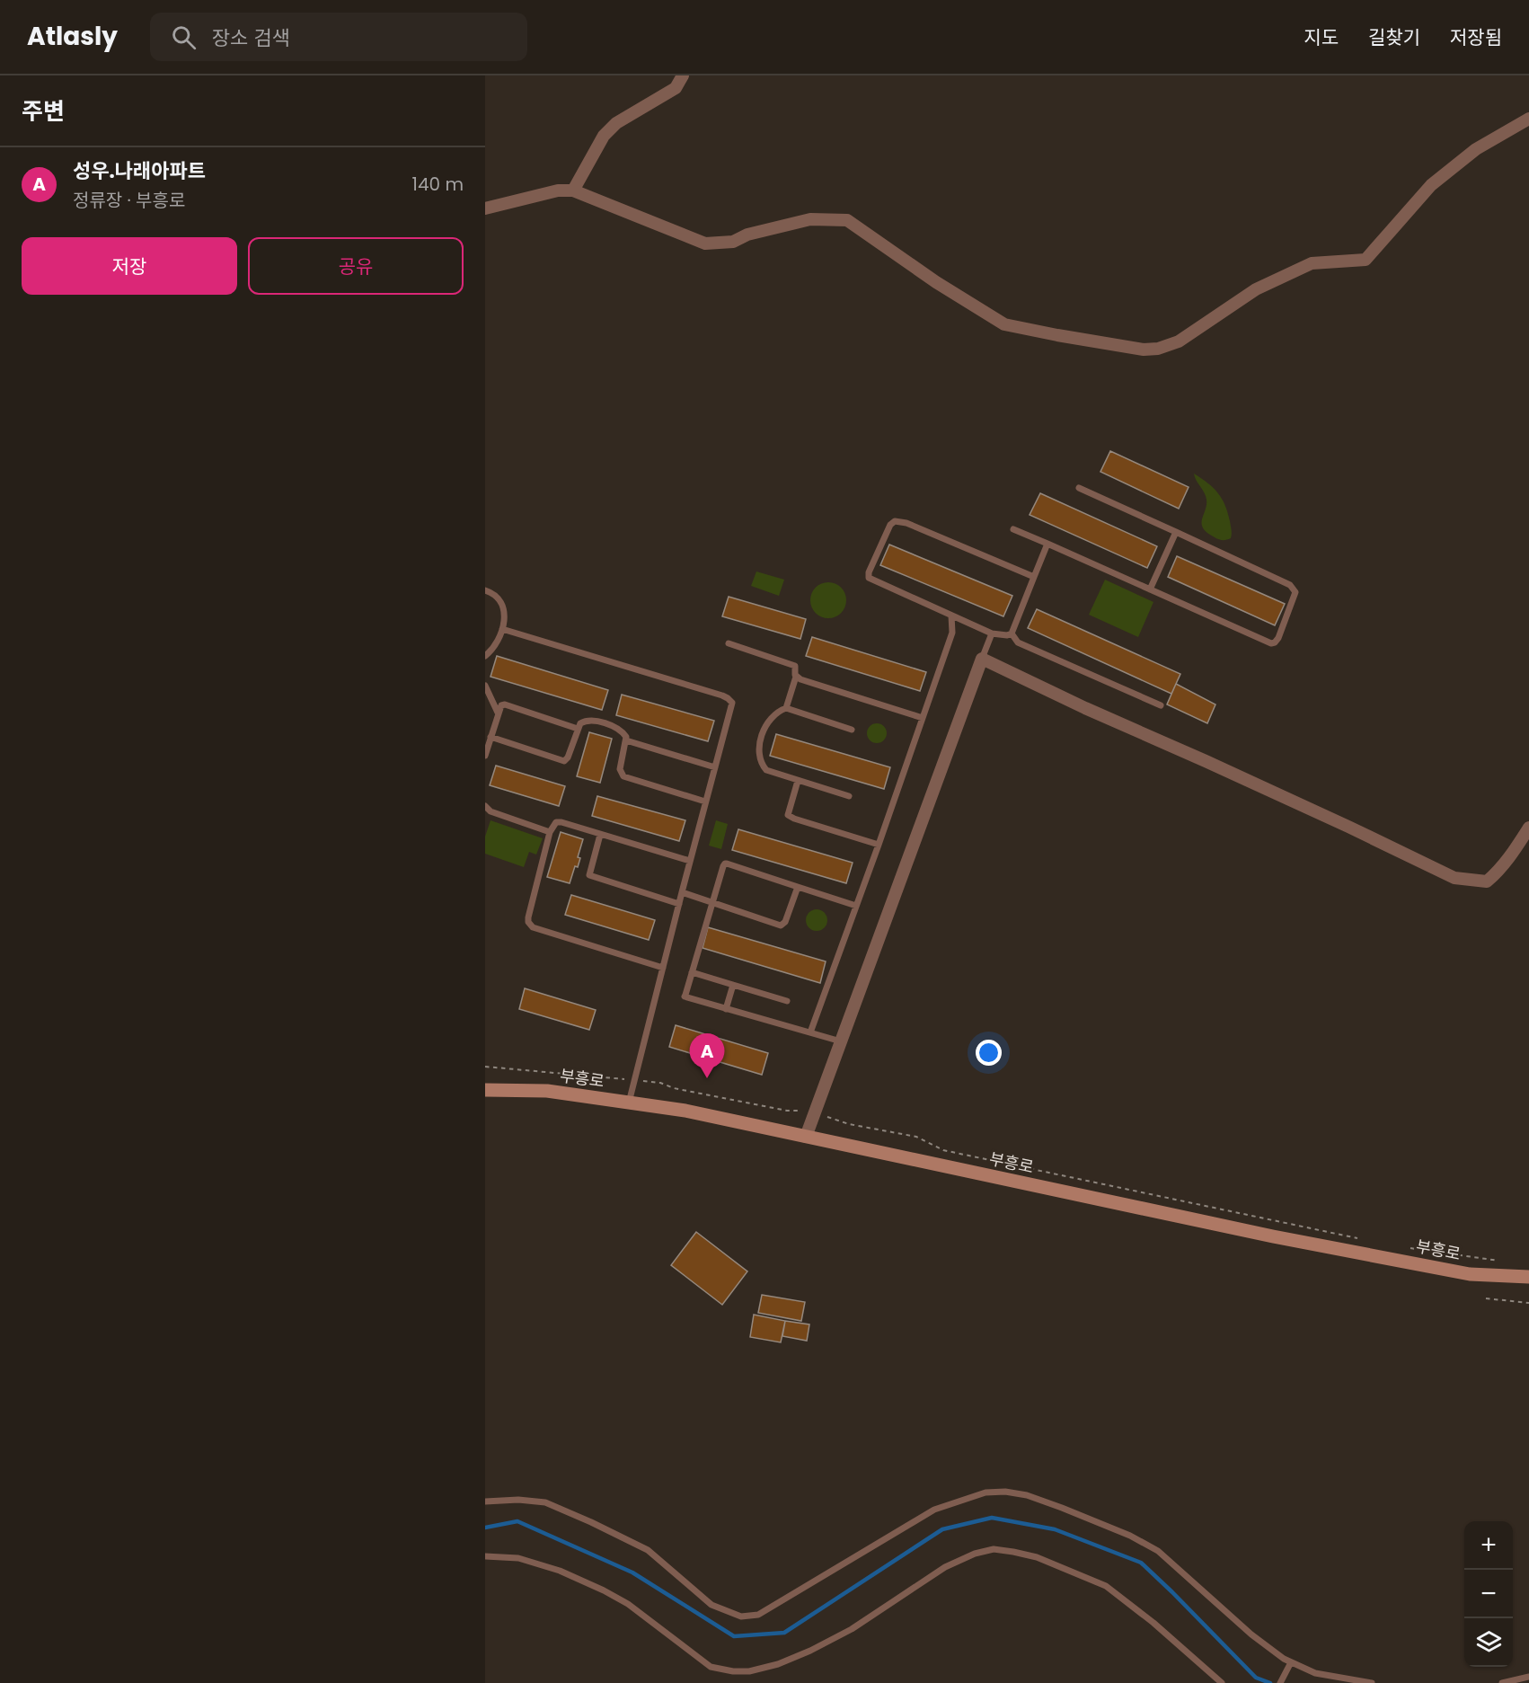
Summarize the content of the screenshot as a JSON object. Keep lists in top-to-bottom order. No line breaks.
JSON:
{"streets":{"main road":["부흥로"]},"page":{"header":"Atlasly","search":"장소 검색","nav":["지도","길찾기","저장됨"],"heading":"주변","list":[{"mark":"A","name":"성우.나래아파트","note":"정류장 · 부흥로","value":"140 m"}],"buttons":["저장","공유"],"pins":"A","map_buttons":["+","−"]}}
